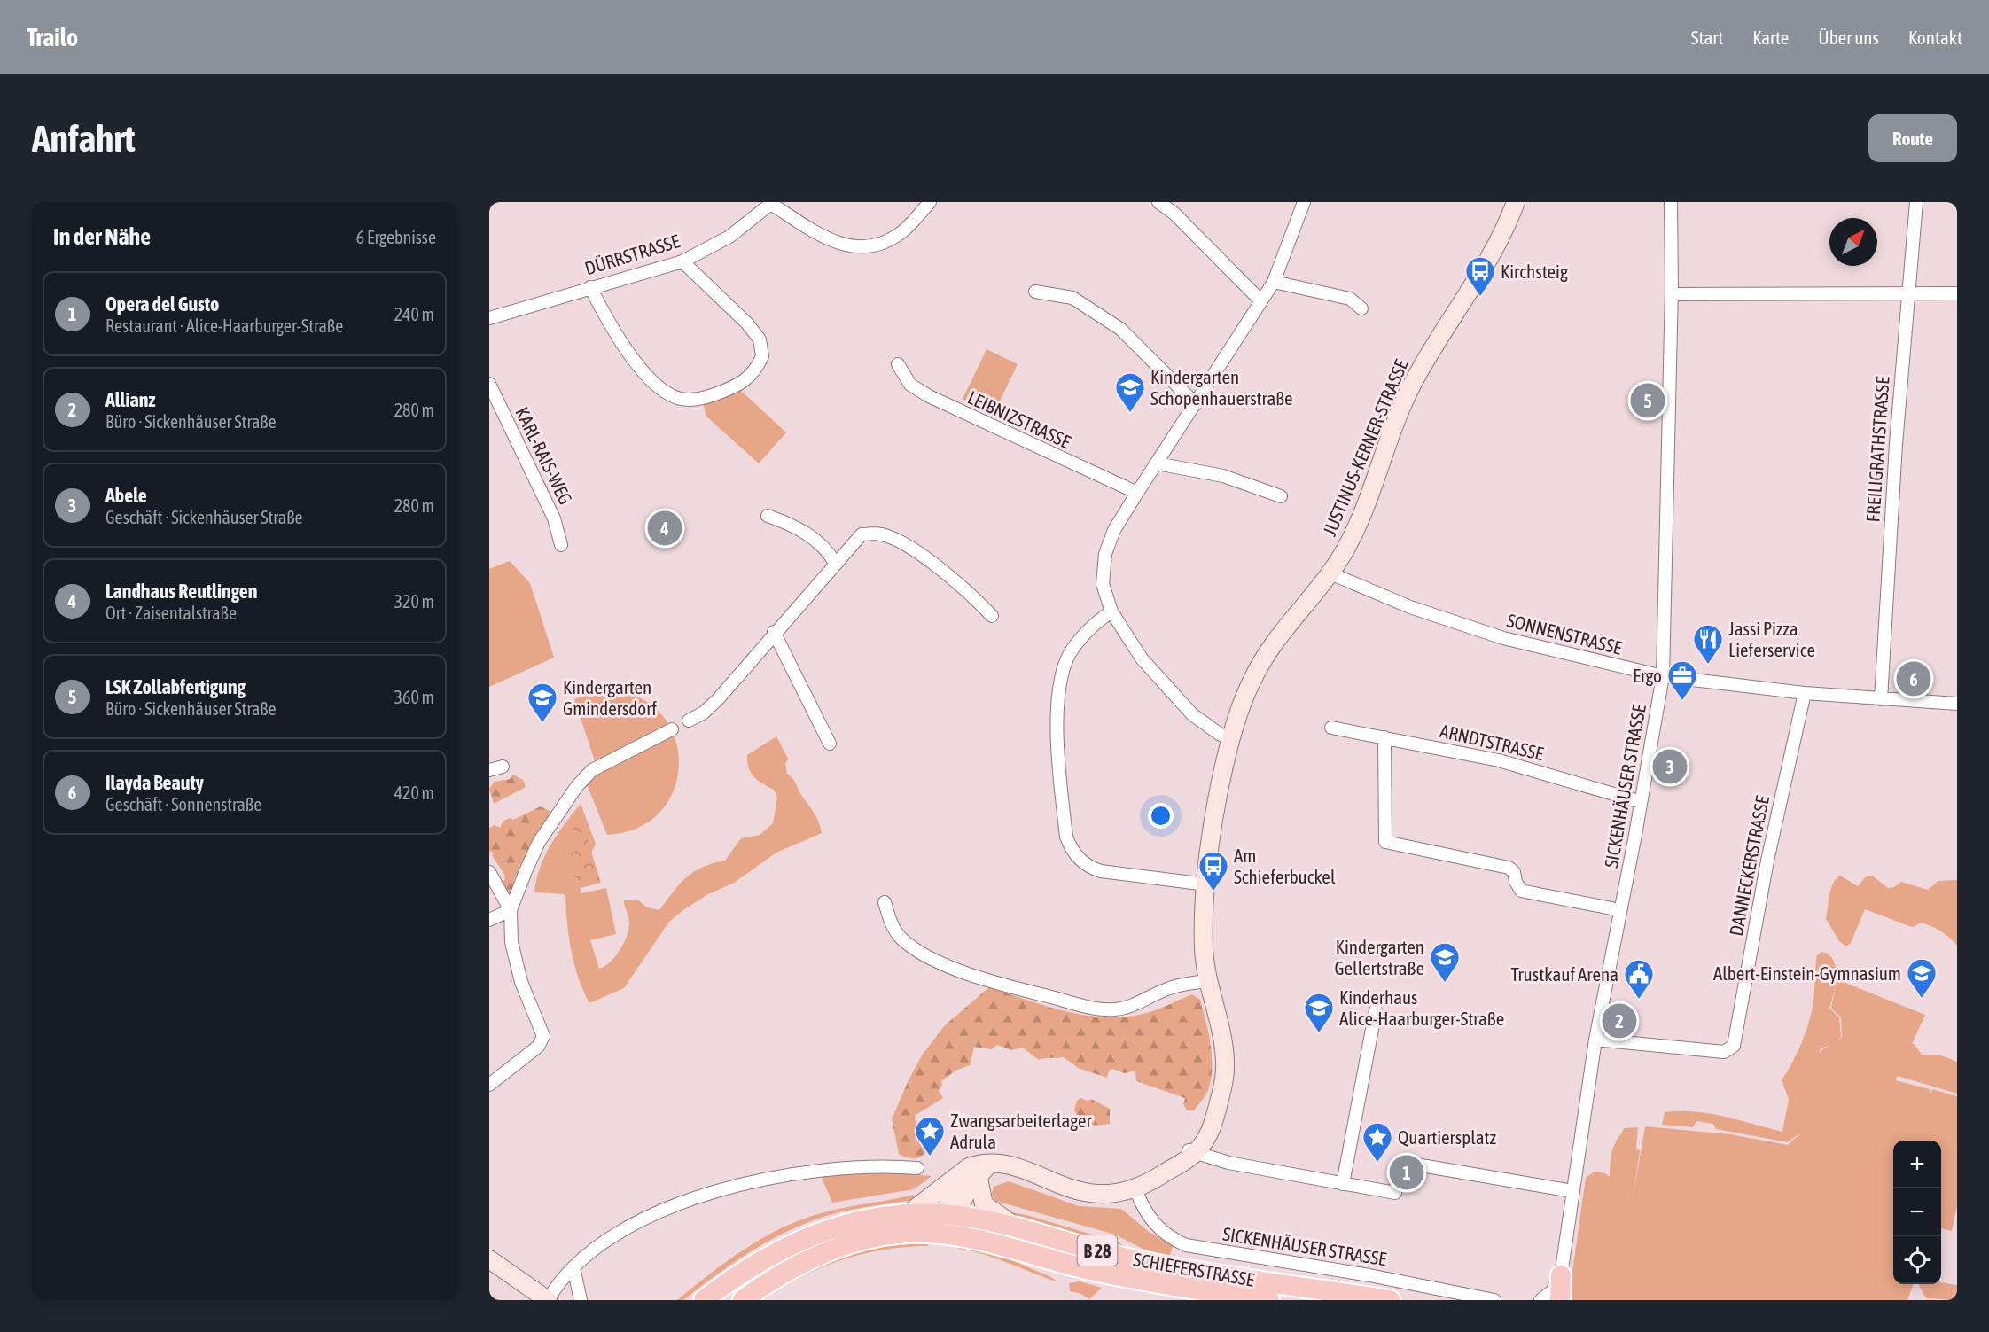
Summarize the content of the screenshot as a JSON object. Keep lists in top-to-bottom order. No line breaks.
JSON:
{"streets":{"main road":["B 28","SCHIEFERSTRASSE"],"street":["DÜRRSTRASSE","LEIBNIZSTRASSE","JUSTINUS-KERNER-STRASSE","FREILIGRATHSTRASSE","KARL-RAIS-WEG","SONNENSTRASSE","ARNDTSTRASSE","SICKENHÄUSER STRASSE","DANNECKERSTRASSE"]},"crossings":[["JUSTINUS-KERNER-STRASSE","SONNENSTRASSE"],["JUSTINUS-KERNER-STRASSE","SICKENHÄUSER STRASSE"],["JUSTINUS-KERNER-STRASSE","SCHIEFERSTRASSE"],["FREILIGRATHSTRASSE","SONNENSTRASSE"],["SONNENSTRASSE","SICKENHÄUSER STRASSE"],["SONNENSTRASSE","DANNECKERSTRASSE"],["ARNDTSTRASSE","SICKENHÄUSER STRASSE"],["SICKENHÄUSER STRASSE","DANNECKERSTRASSE"]],"places":{"bus stop":["Kirchsteig","Am Schieferbuckel"],"school or university":["Kindergarten Schopenhauerstraße","Kindergarten Gmindersdorf","Kindergarten Gellertstraße","Albert-Einstein-Gymnasium","Kinderhaus Alice-Haarburger-Straße"],"restaurant":["Jassi Pizza Lieferservice"],"office":["Ergo"],"public building":["Trustkauf Arena"],"place":["Zwangsarbeiterlager Adrula","Quartiersplatz"]},"north":"top right","page":{"header":"Trailo","nav":["Start","Karte","Über uns","Kontakt"],"buttons":"Route","title":"Anfahrt","heading":["In der Nähe","6 Ergebnisse"],"list":[{"mark":"1","name":"Opera del Gusto","note":"Restaurant · Alice-Haarburger-Straße","value":"240 m"},{"mark":"2","name":"Allianz","note":"Büro · Sickenhäuser Straße","value":"280 m"},{"mark":"3","name":"Abele","note":"Geschäft · Sickenhäuser Straße","value":"280 m"},{"mark":"4","name":"Landhaus Reutlingen","note":"Ort · Zaisentalstraße","value":"320 m"},{"mark":"5","name":"LSK Zollabfertigung","note":"Büro · Sickenhäuser Straße","value":"360 m"},{"mark":"6","name":"Ilayda Beauty","note":"Geschäft · Sonnenstraße","value":"420 m"}],"pins":["5","4","6","3","2","1"],"map_buttons":["+","−"]}}
